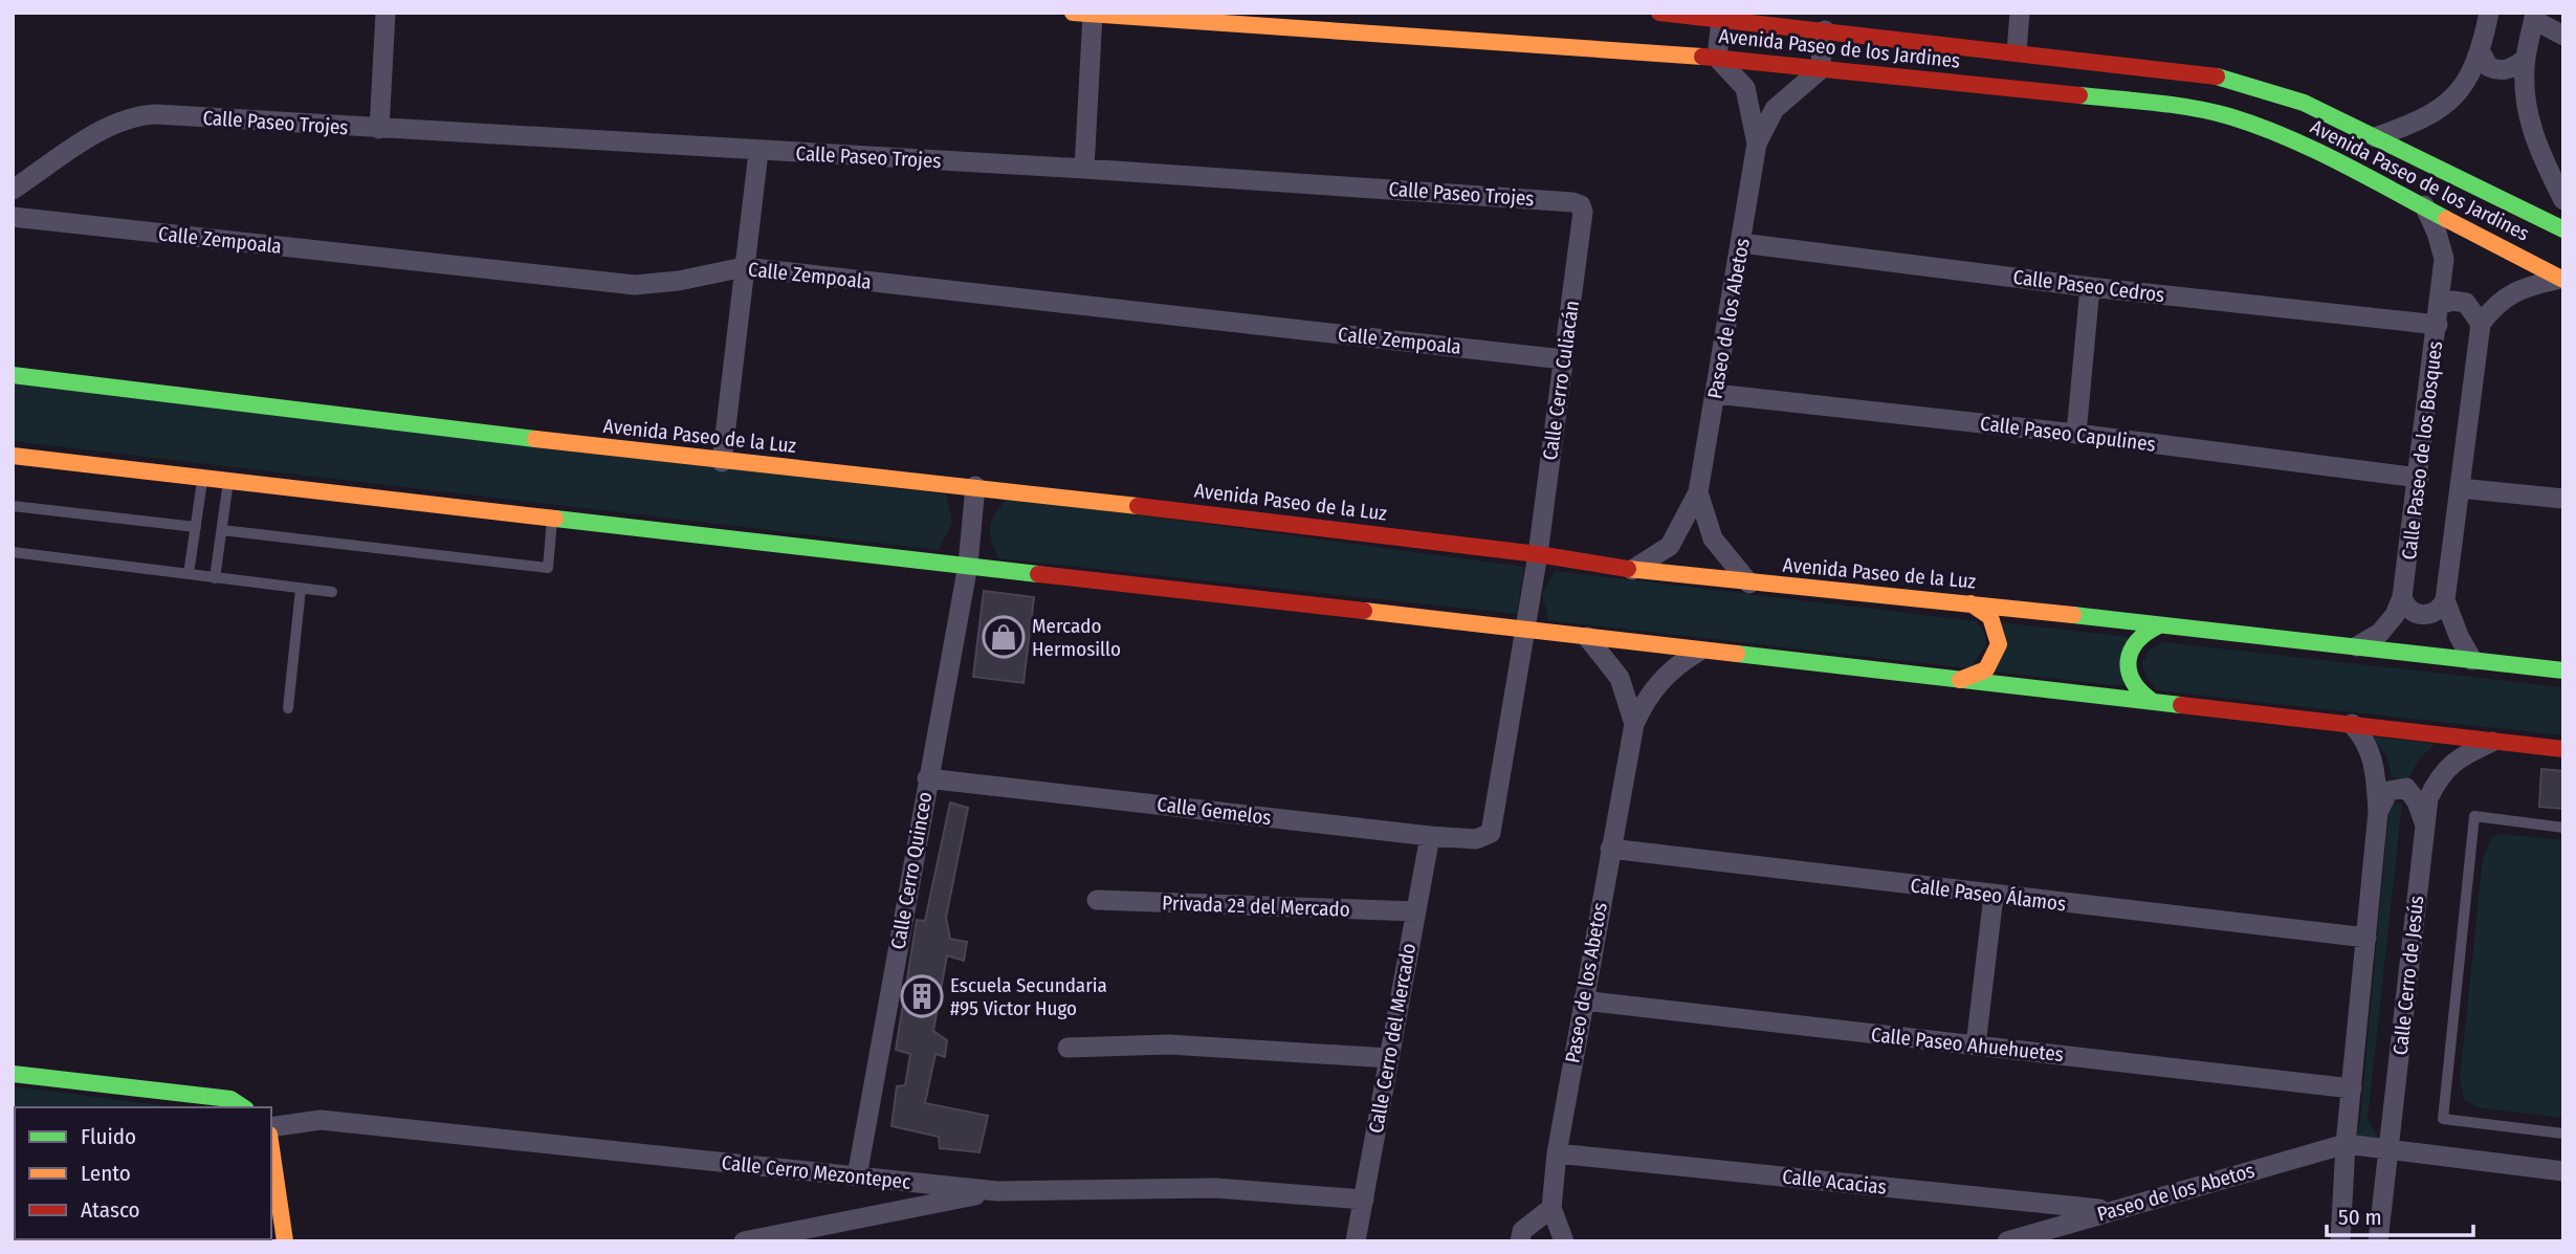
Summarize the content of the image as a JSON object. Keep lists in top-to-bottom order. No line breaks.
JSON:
{"streets":{"street":["Avenida Paseo de los Jardines","Calle Paseo Trojes","Calle Zempoala","Calle Paseo Cedros","Paseo de los Abetos","Calle Cerro Culiacán","Calle Paseo Capulines","Avenida Paseo de la Luz","Calle Paseo de los Bosques","Calle Gemelos","Calle Cerro Quinceo","Calle Paseo Álamos","Privada 2ª del Mercado","Calle Cerro de Jesús","Calle Cerro del Mercado","Calle Paseo Ahuehuetes","Calle Cerro Mezontepec","Calle Acacias"]},"crossings":[["Avenida Paseo de los Jardines","Paseo de los Abetos"],["Avenida Paseo de los Jardines","Calle Paseo de los Bosques"],["Calle Paseo Trojes","Calle Cerro Culiacán"],["Calle Zempoala","Calle Cerro Culiacán"],["Calle Paseo Cedros","Paseo de los Abetos"],["Calle Paseo Cedros","Calle Paseo de los Bosques"],["Paseo de los Abetos","Calle Paseo Capulines"],["Paseo de los Abetos","Avenida Paseo de la Luz"],["Paseo de los Abetos","Calle Paseo Álamos"],["Paseo de los Abetos","Calle Paseo Ahuehuetes"],["Paseo de los Abetos","Calle Acacias"],["Calle Cerro Culiacán","Avenida Paseo de la Luz"],["Calle Cerro Culiacán","Calle Gemelos"],["Calle Paseo Capulines","Calle Paseo de los Bosques"],["Avenida Paseo de la Luz","Calle Paseo de los Bosques"],["Avenida Paseo de la Luz","Calle Cerro Quinceo"],["Calle Gemelos","Calle Cerro Quinceo"],["Calle Gemelos","Calle Cerro del Mercado"],["Calle Cerro Quinceo","Calle Cerro Mezontepec"],["Privada 2ª del Mercado","Calle Cerro del Mercado"],["Calle Cerro del Mercado","Calle Cerro Mezontepec"]],"places":{"shop":["Mercado Hermosillo"],"building":["Escuela Secundaria #95 Victor Hugo"]},"legend":["Fluido","Lento","Atasco"],"scale_bar":"50 m"}
